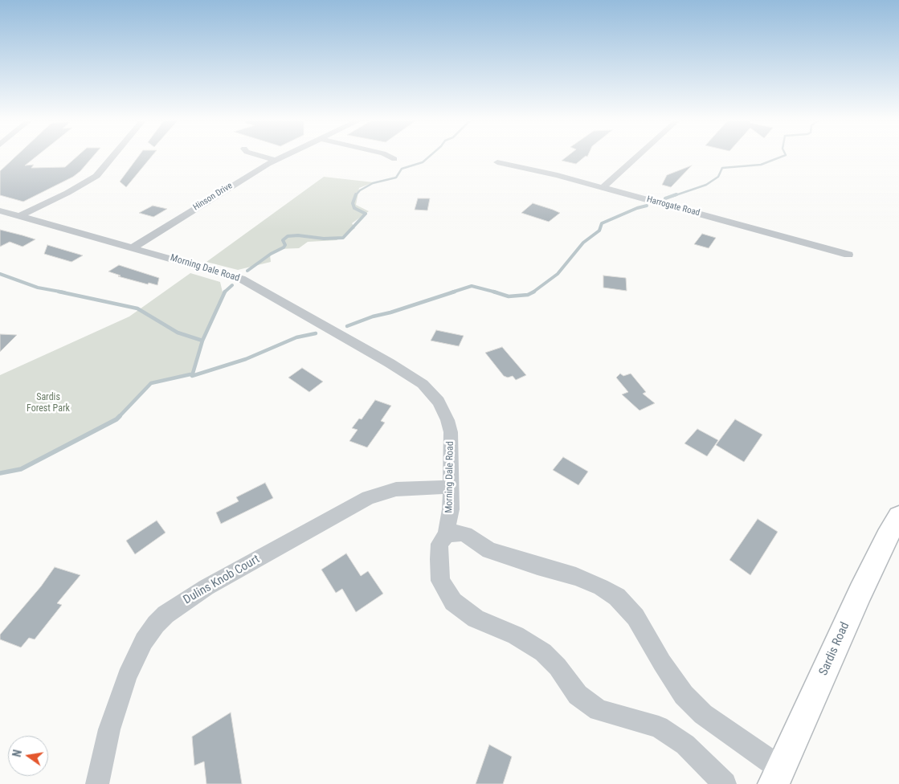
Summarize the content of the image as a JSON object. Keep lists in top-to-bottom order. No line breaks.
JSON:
{"streets":{"main road":["Sardis Road"],"street":["Hinson Drive","Harrogate Road","Morning Dale Road","Dulins Knob Court"]},"crossings":[["Hinson Drive","Morning Dale Road"],["Morning Dale Road","Dulins Knob Court"]],"parks":["Sardis Forest Park"],"north":"left"}
